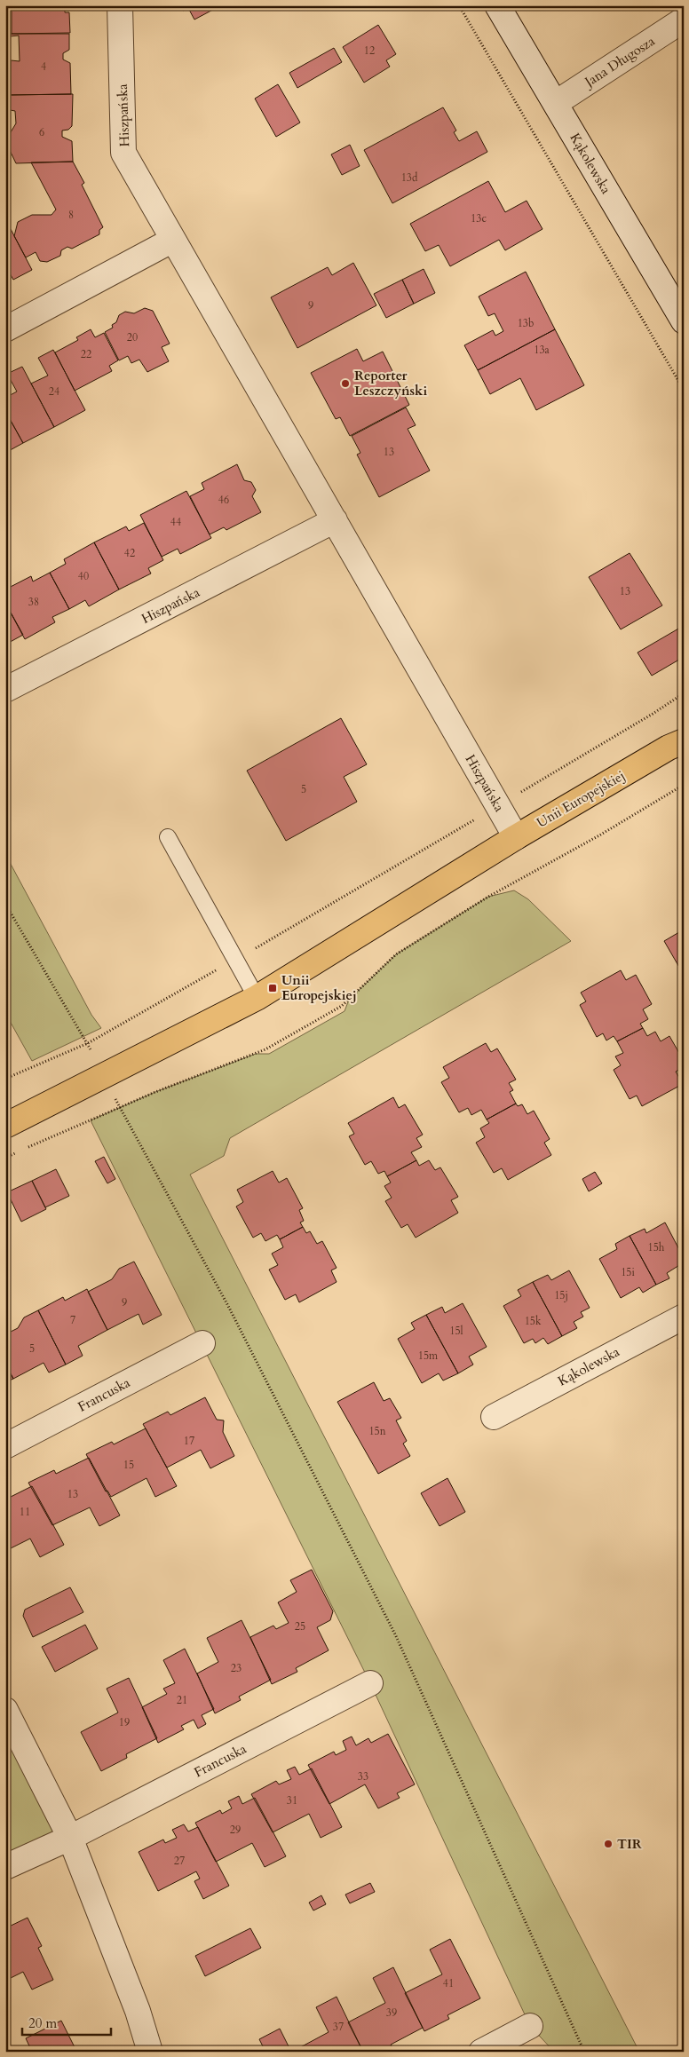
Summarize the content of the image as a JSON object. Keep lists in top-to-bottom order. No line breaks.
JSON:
{"streets":{"main road":["Unii Europejskiej"],"street":["Jana Długosza","Hiszpańska","Kąkolewska","Francuska"]},"crossings":[["Jana Długosza","Kąkolewska"],["Hiszpańska","Unii Europejskiej"]],"places":{"other":["Reporter Leszczyński","TIR"],"transit":["Unii Europejskiej"]},"house_numbers":["12","4","6","13d","8","13c","9","13b","20","13a","22","24","13","46","44","42","40","13","38","5","15h","15i","15j","9","7","15k","15l","5","15m","15n","17","15","13","11","25","23","21","19","33","31","29","27","41","39","37"],"scale_bar":"20 m"}
